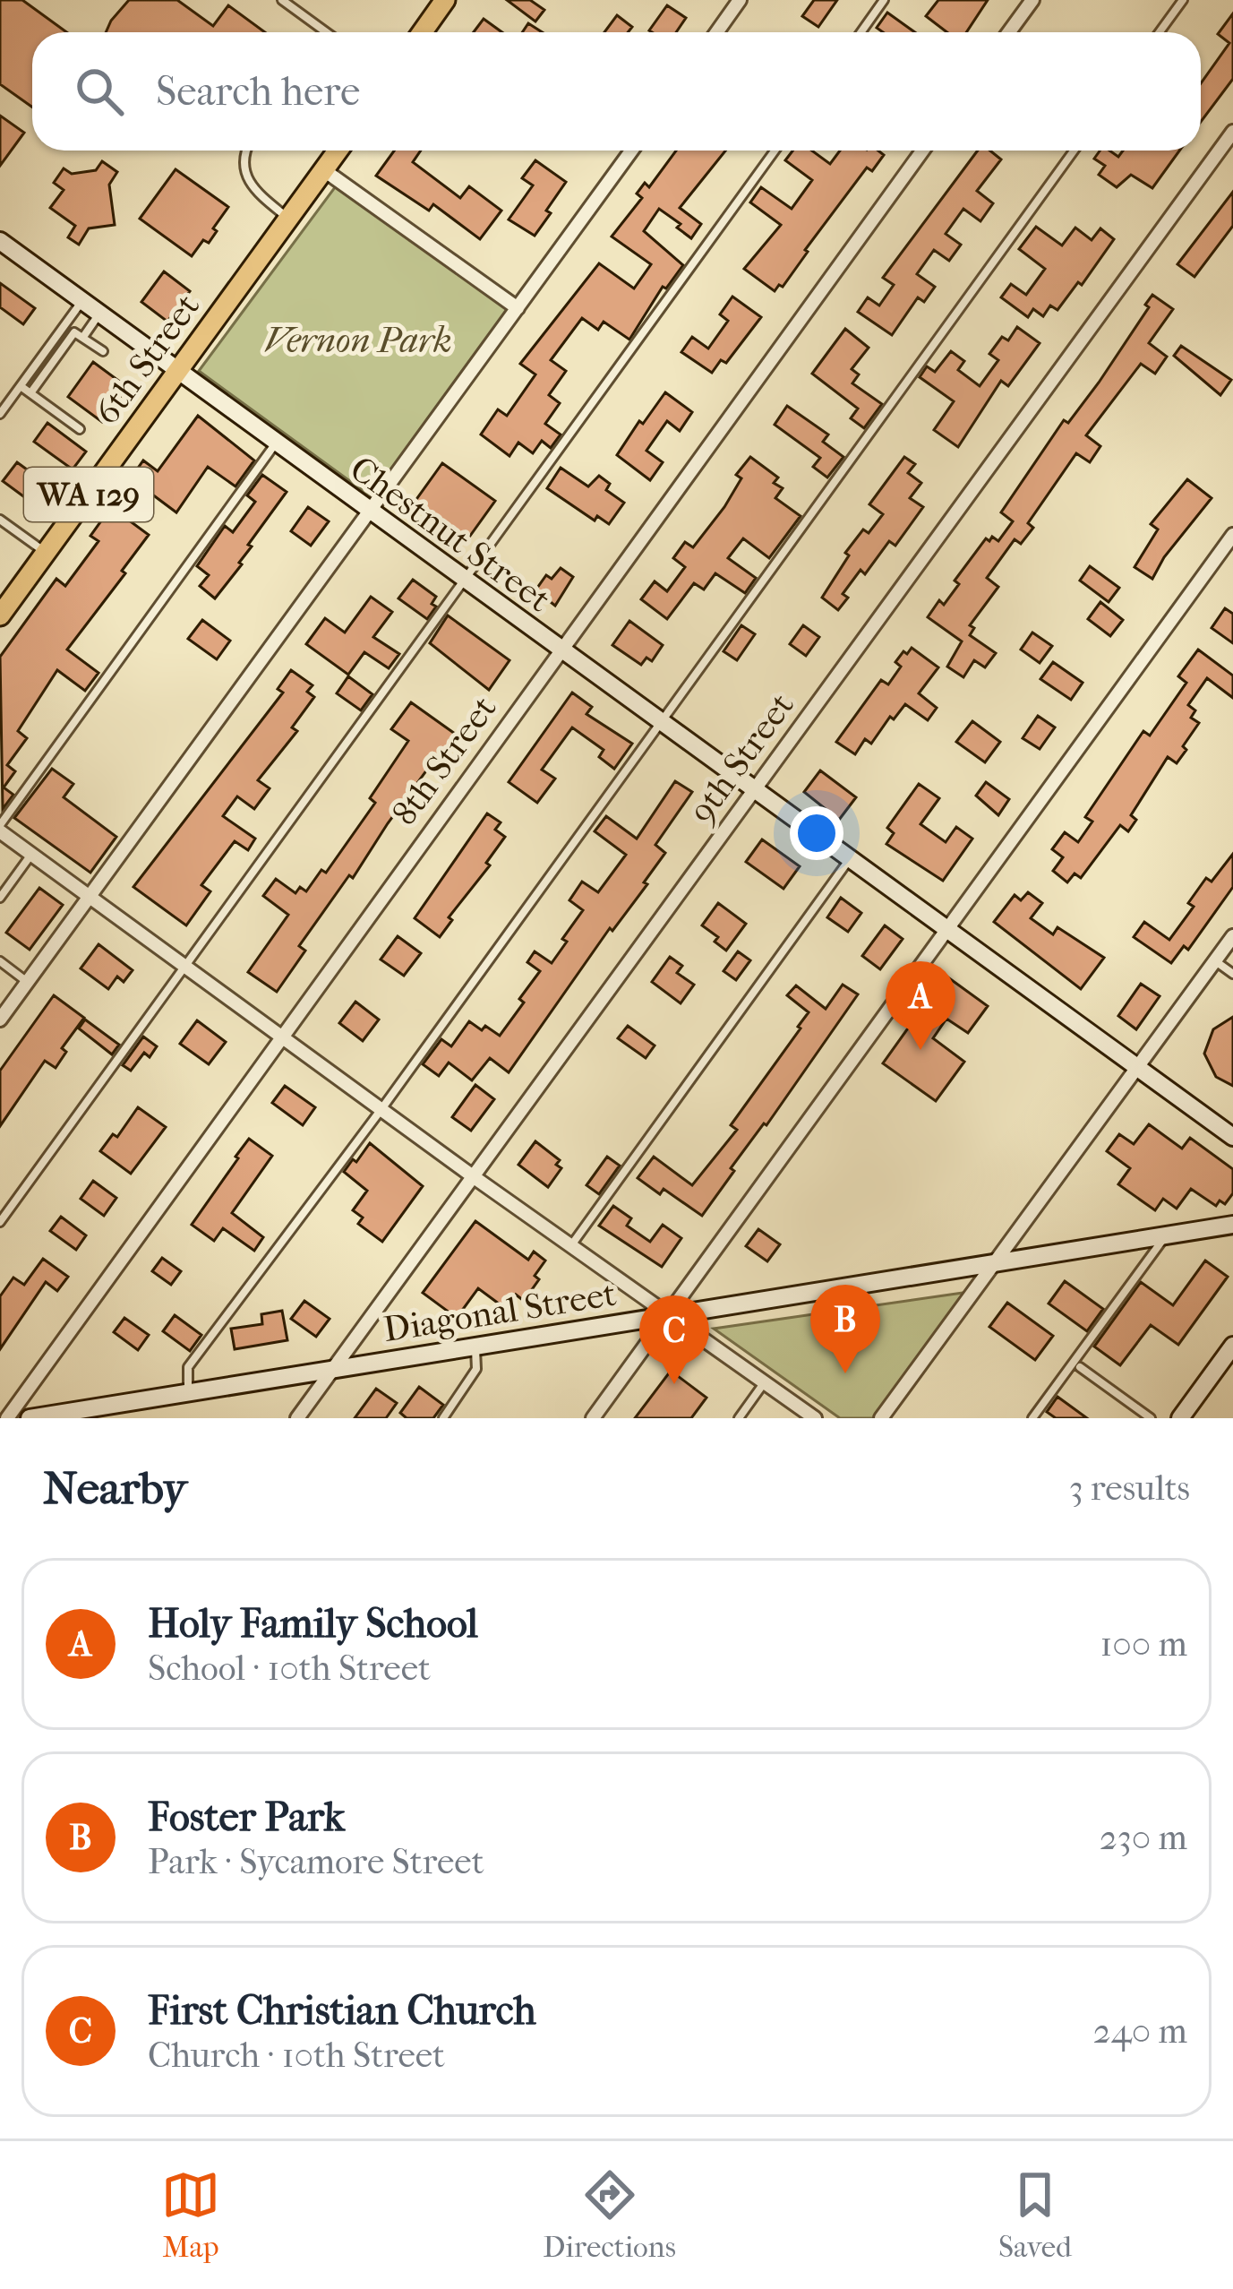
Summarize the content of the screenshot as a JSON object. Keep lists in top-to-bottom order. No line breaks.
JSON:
{"streets":{"main road":["6th Street","WA 129"],"street":["Chestnut Street","9th Street","8th Street","Diagonal Street"]},"crossings":[["6th Street","Chestnut Street"],["Chestnut Street","9th Street"],["Chestnut Street","8th Street"],["9th Street","Diagonal Street"]],"parks":["Vernon Park"],"page":{"search":"Search here","pins":["A","B","C"],"heading":["Nearby","3 results"],"list":[{"mark":"A","name":"Holy Family School","note":"School · 10th Street","value":"100 m"},{"mark":"B","name":"Foster Park","note":"Park · Sycamore Street","value":"230 m"},{"mark":"C","name":"First Christian Church","note":"Church · 10th Street","value":"240 m"}],"nav":["Map","Directions","Saved"]}}
